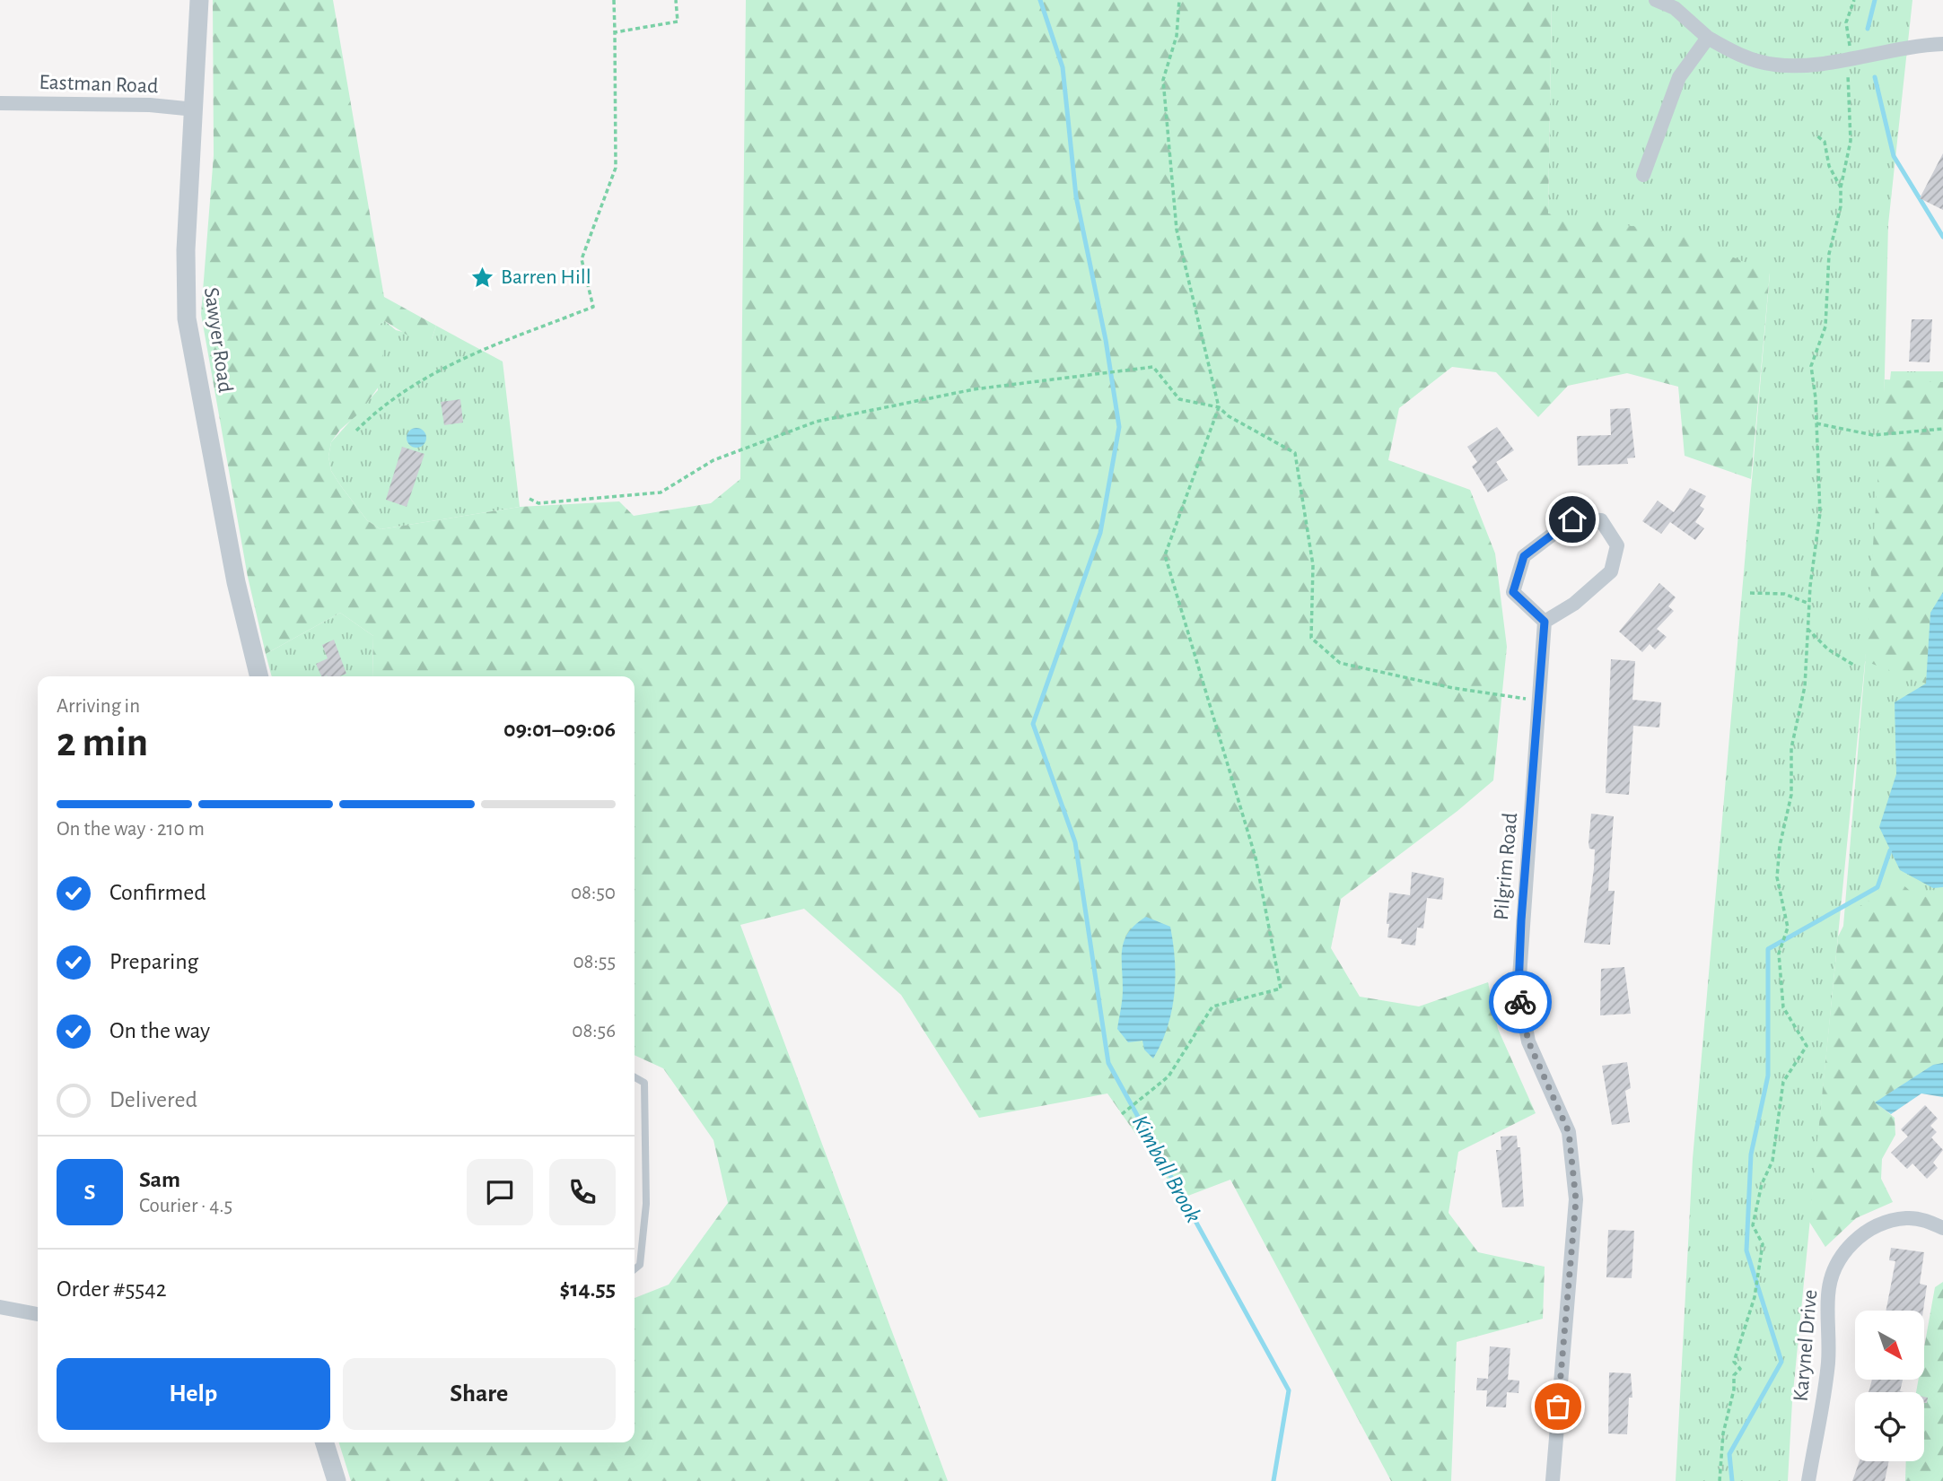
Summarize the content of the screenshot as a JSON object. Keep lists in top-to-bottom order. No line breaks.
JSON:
{"streets":{"street":["Eastman Road","Sawyer Road","Pilgrim Road","Karynel Drive"]},"crossings":[["Eastman Road","Sawyer Road"]],"water":["Kimball Brook"],"places":{"place":["Barren Hill"]},"north":"bottom right","page":{"heading":["2 min","Arriving in","09:01–09:06"],"panel":["Sam","Courier · 4.5","Order #5542","$14.55"],"bar":"On the way · 210 m","list":[["Confirmed","08:50"],["Preparing","08:55"],["On the way","08:56"],"Delivered"],"round":"S","buttons":["Help","Share"]}}
